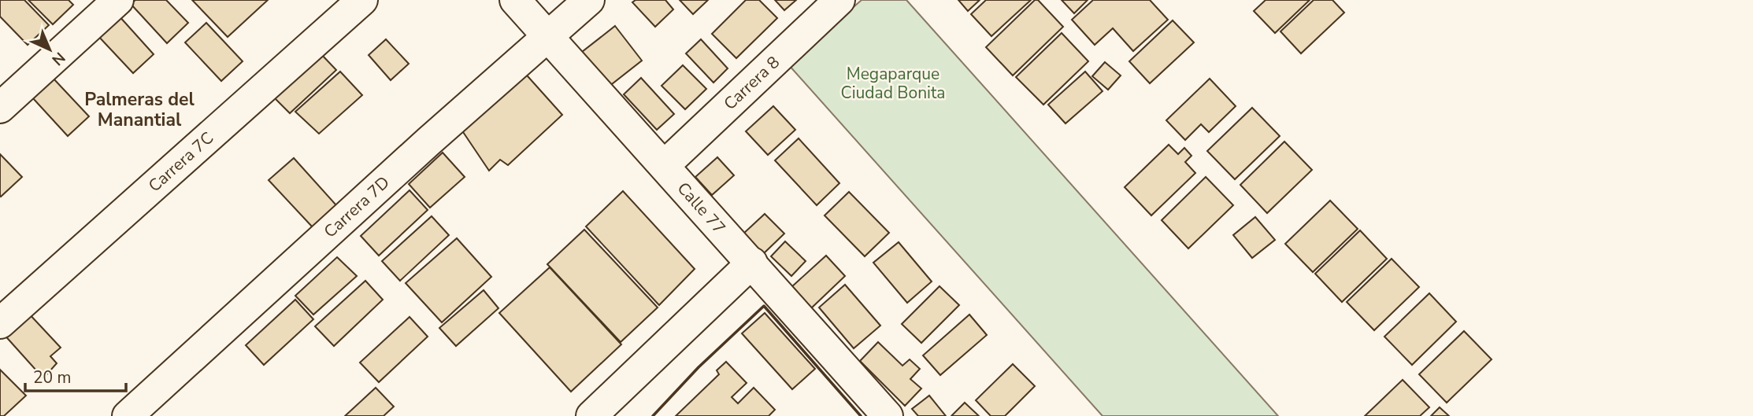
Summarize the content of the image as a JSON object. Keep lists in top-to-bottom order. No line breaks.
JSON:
{"streets":{"street":["Carrera 8","Carrera 7C","Carrera 7D","Calle 77"]},"crossings":[["Carrera 8","Calle 77"],["Carrera 7D","Calle 77"]],"districts":["Palmeras del Manantial"],"parks":["Megaparque Ciudad Bonita"],"scale_bar":"20 m","north":"bottom right"}
